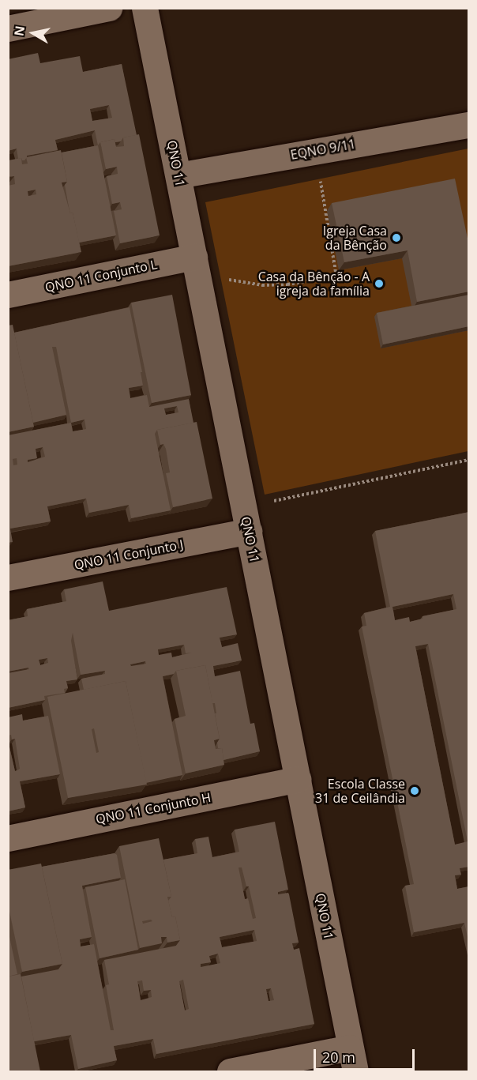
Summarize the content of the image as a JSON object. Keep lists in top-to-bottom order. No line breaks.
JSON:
{"streets":{"street":["EQNO 9/11","QNO 11","QNO 11 Conjunto L","QNO 11 Conjunto J","QNO 11 Conjunto H"]},"crossings":[["EQNO 9/11","QNO 11"],["QNO 11","QNO 11 Conjunto L"],["QNO 11","QNO 11 Conjunto J"],["QNO 11","QNO 11 Conjunto H"]],"places":["Igreja Casa da Bênção","Casa da Bênção - A igreja da família","Escola Classe 31 de Ceilândia"],"scale_bar":"20 m","north":"left"}
